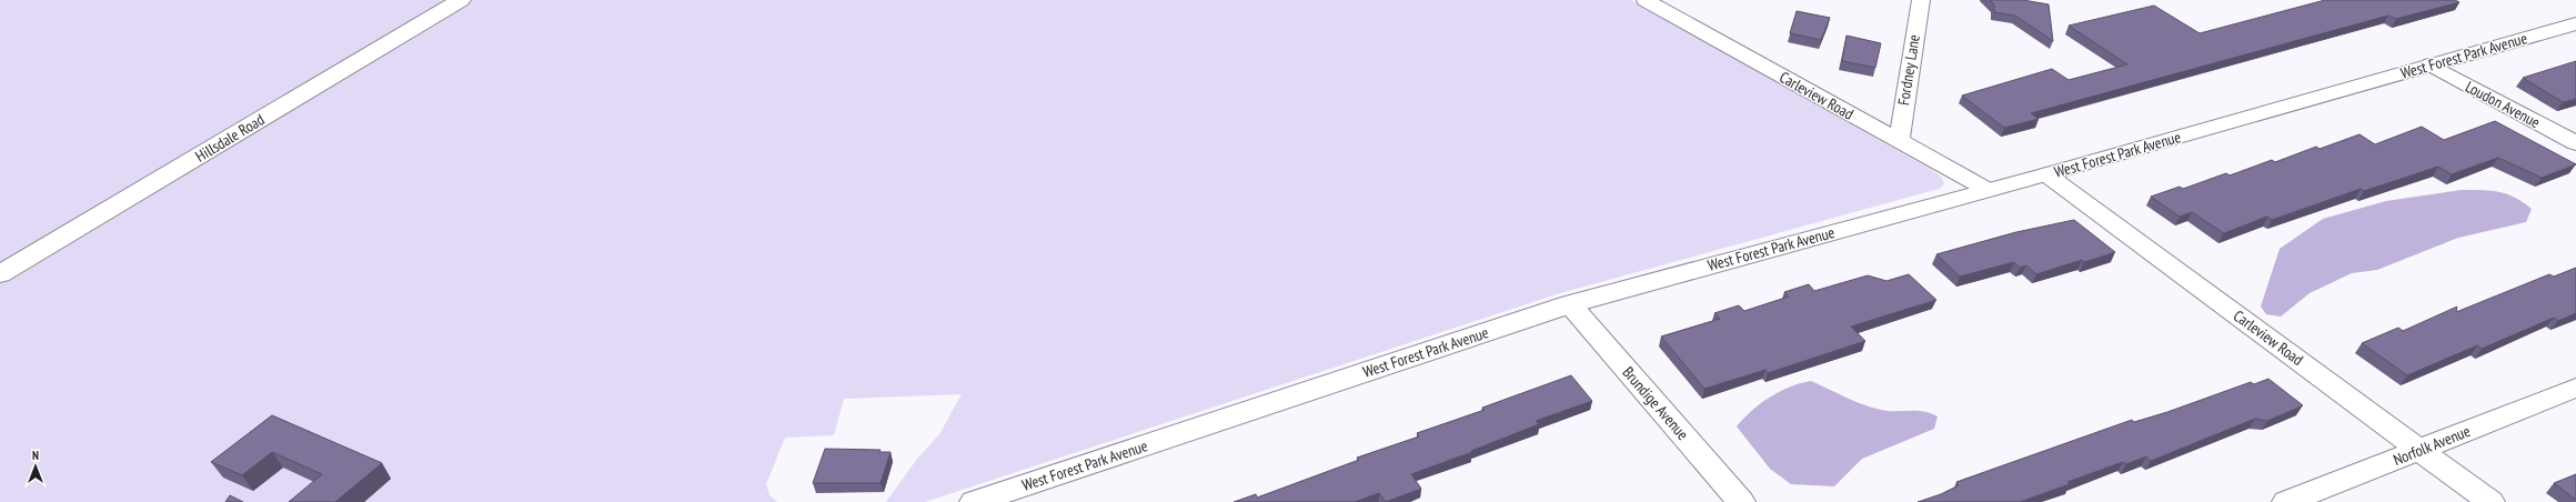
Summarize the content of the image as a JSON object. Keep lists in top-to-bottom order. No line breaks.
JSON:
{"streets":{"main road":["West Forest Park Avenue","Hillsdale Road"],"street":["Fordney Lane","Carleview Road","Loudon Avenue","Brundige Avenue","Norfolk Avenue"]},"crossings":[["West Forest Park Avenue","Carleview Road"],["West Forest Park Avenue","Loudon Avenue"],["West Forest Park Avenue","Brundige Avenue"],["Fordney Lane","Carleview Road"],["Carleview Road","Norfolk Avenue"]],"north":"top"}
